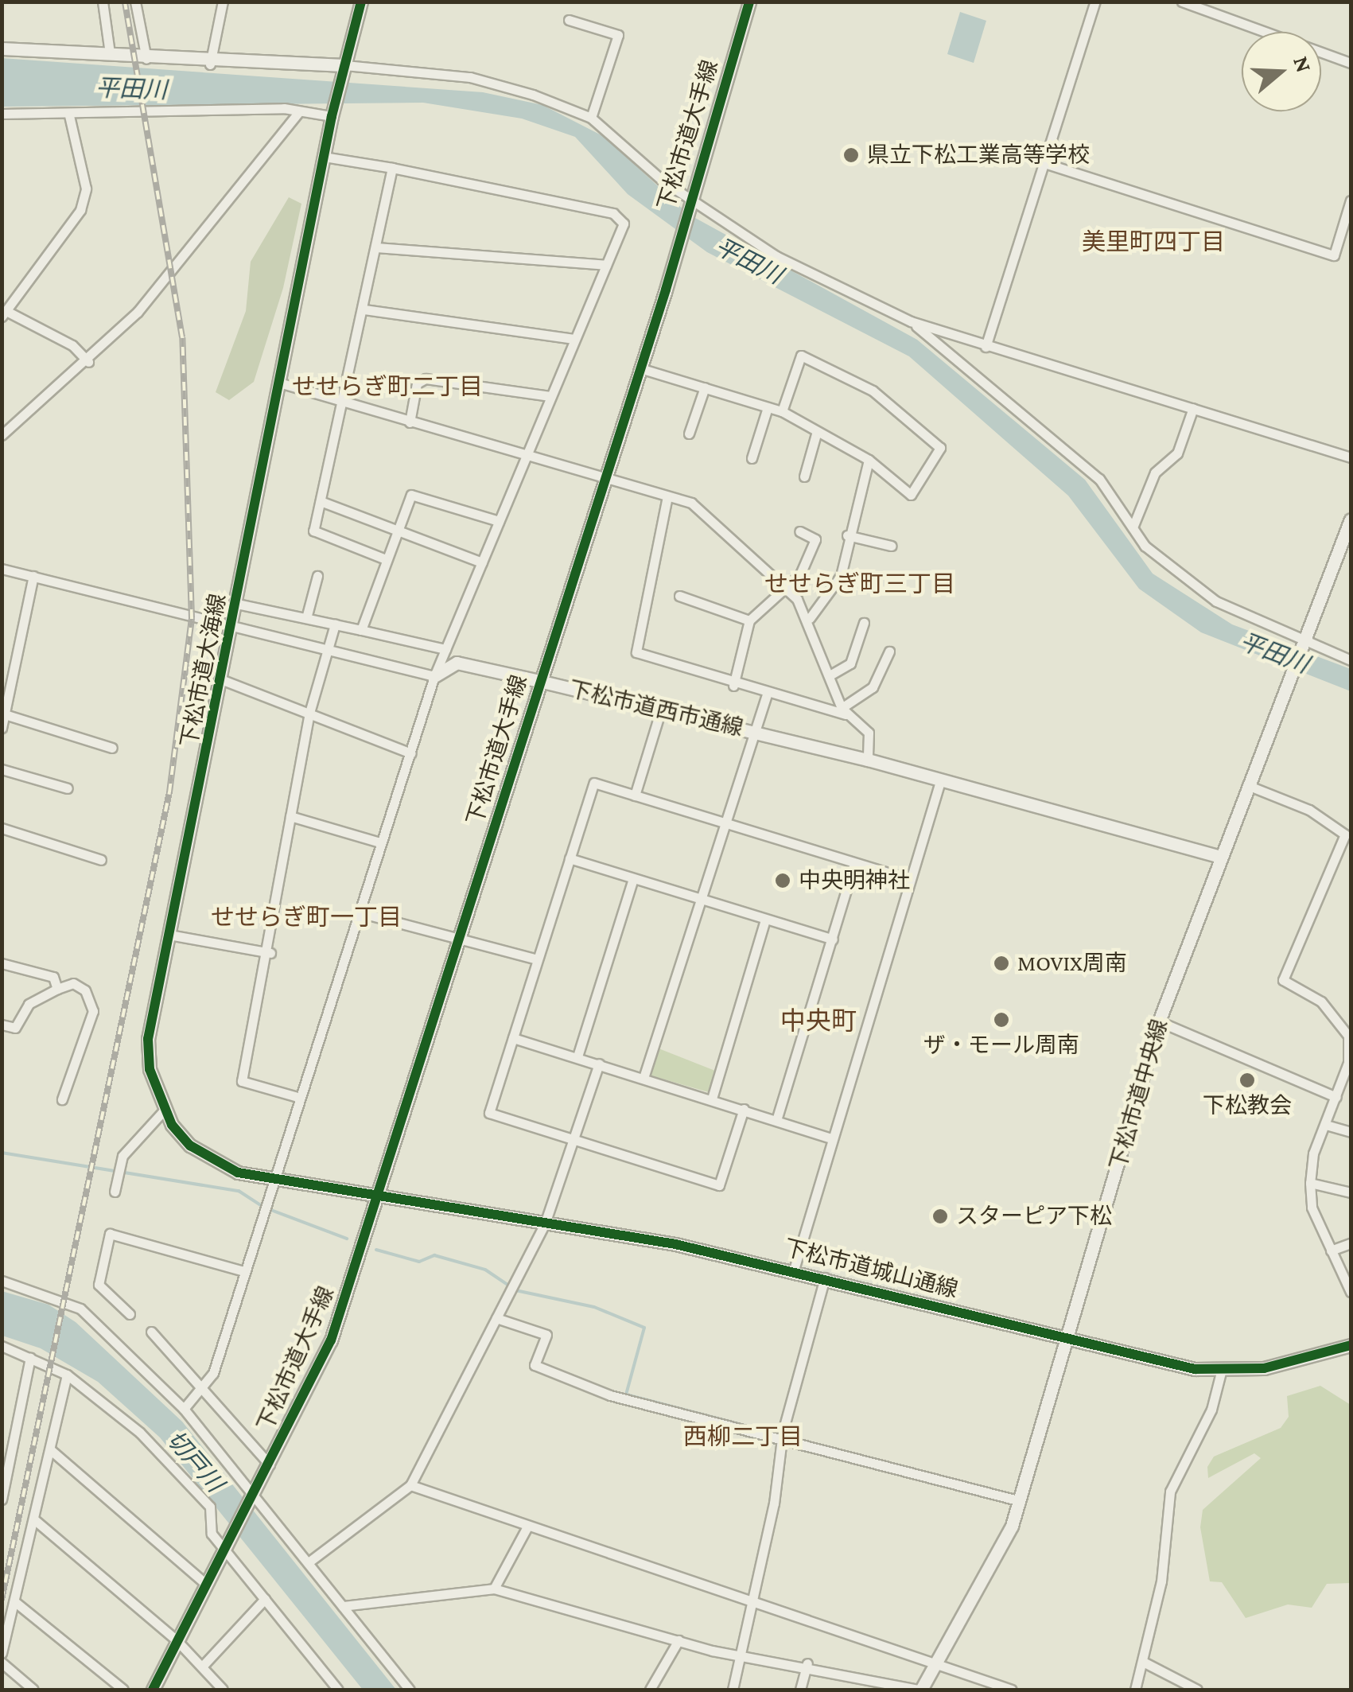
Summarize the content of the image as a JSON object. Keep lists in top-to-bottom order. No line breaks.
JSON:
{"streets":{"street":["下松市道大手線","下松市道大海線","下松市道西市通線","下松市道中央線","下松市道城山通線"]},"crossings":[["下松市道大手線","下松市道大海線"],["下松市道大手線","下松市道西市通線"],["下松市道大手線","下松市道城山通線"],["下松市道大海線","下松市道西市通線"],["下松市道大海線","下松市道城山通線"],["下松市道西市通線","下松市道中央線"],["下松市道中央線","下松市道城山通線"]],"districts":["美里町四丁目","せせらぎ町二丁目","せせらぎ町三丁目","せせらぎ町一丁目","中央町","西柳二丁目"],"water":["平田川","切戸川"],"places":["県立下松工業高等学校","中央明神社","MOVIX周南","ザ・モール周南","下松教会","スターピア下松"],"north":"right"}
